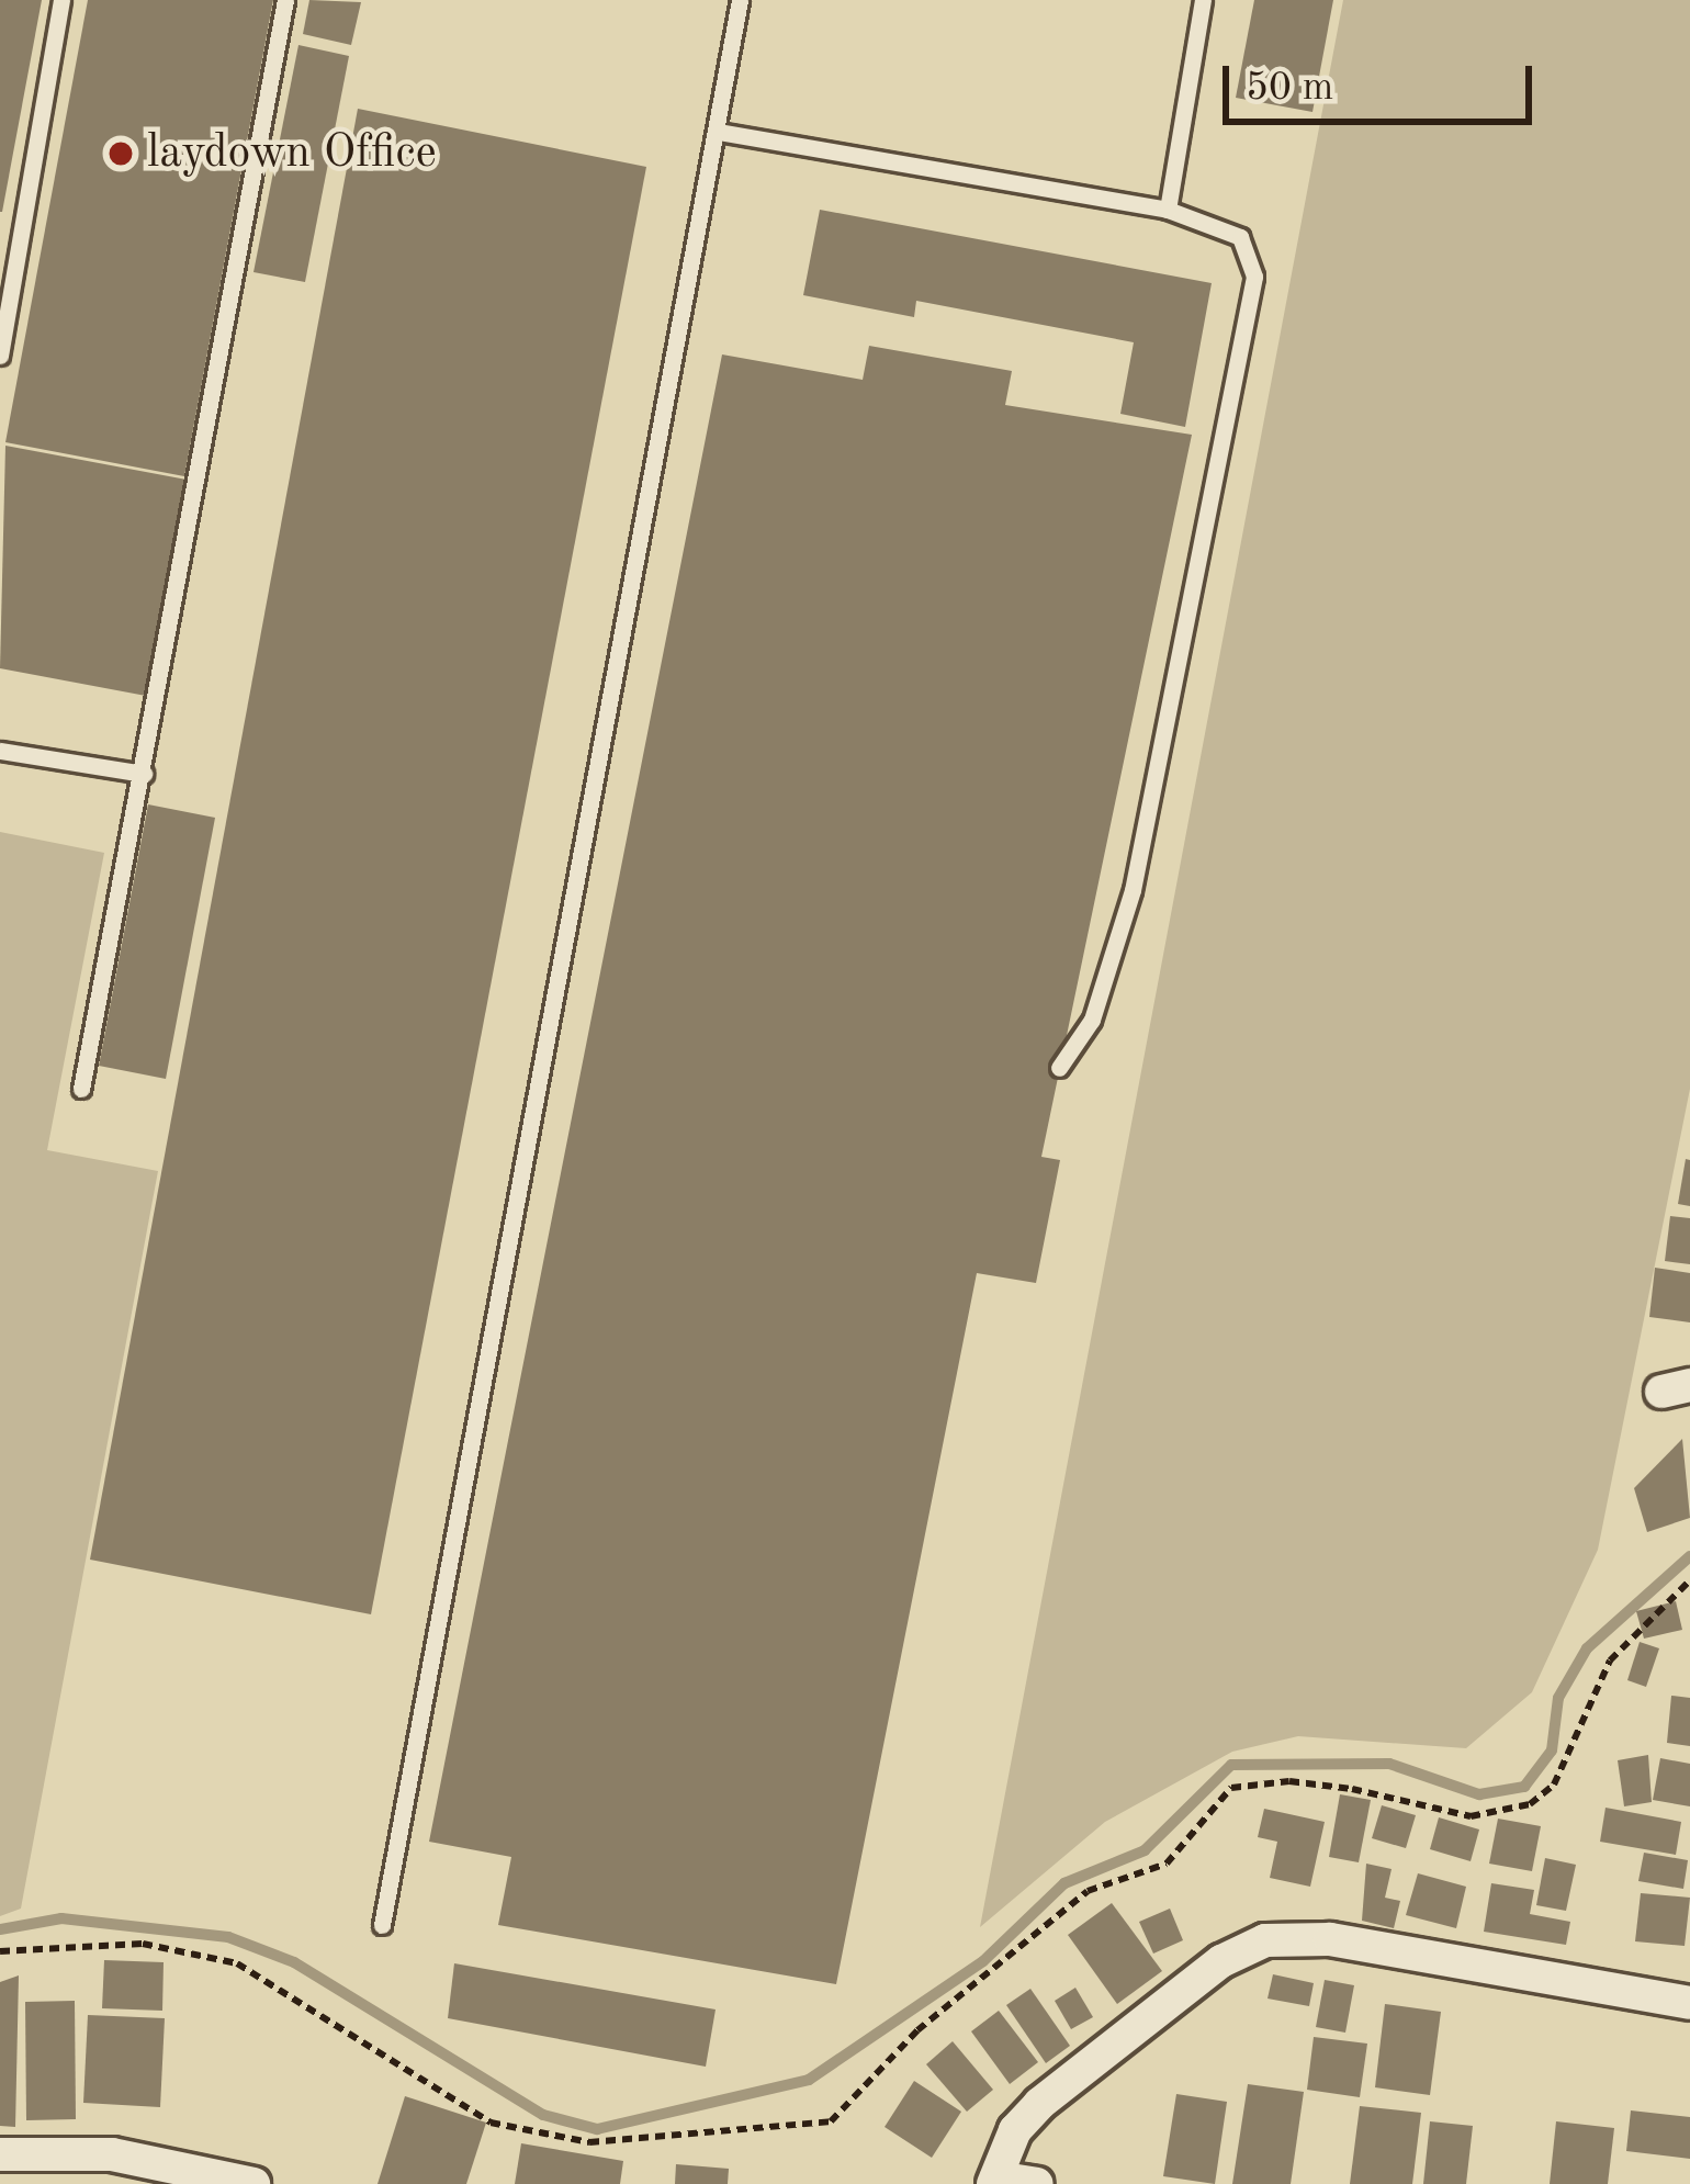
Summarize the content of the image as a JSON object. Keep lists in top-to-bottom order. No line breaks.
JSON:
{"places":["laydown Office"],"scale_bar":"50 m"}
